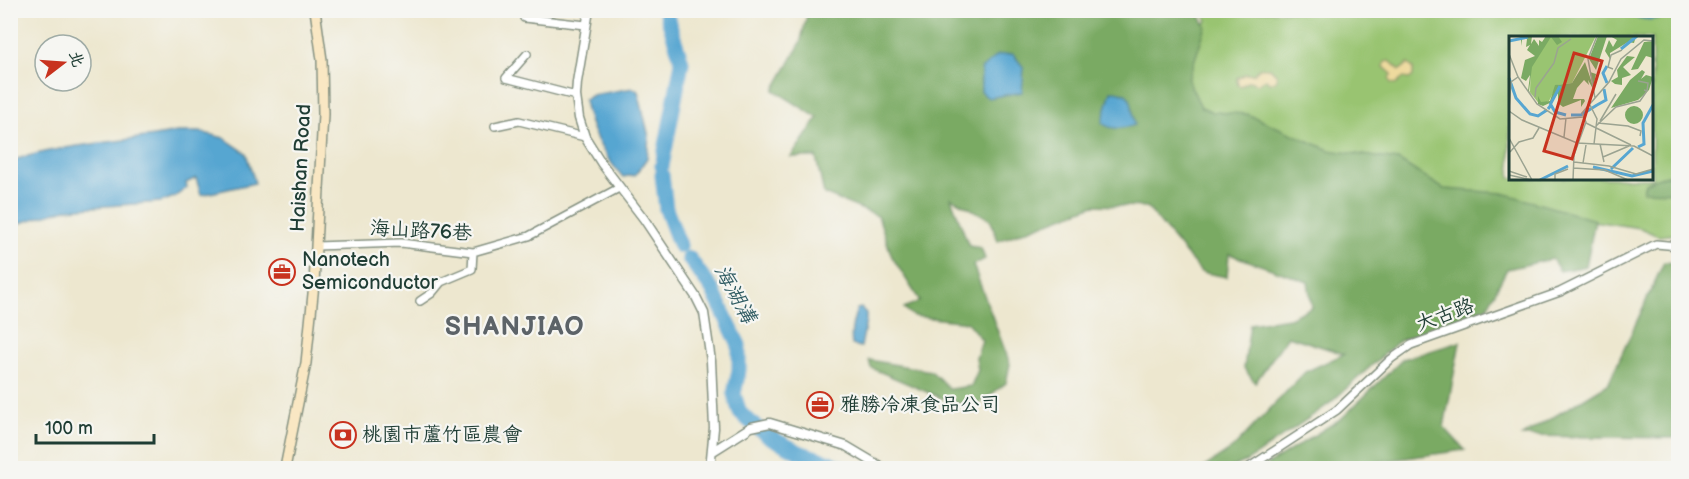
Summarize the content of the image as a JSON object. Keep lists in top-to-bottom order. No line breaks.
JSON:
{"streets":{"main road":["Haishan Road"],"street":["海山路76巷","大古路"]},"crossings":[["Haishan Road","海山路76巷"]],"districts":["SHANJIAO"],"water":["海湖溝"],"places":{"office":["Nanotech Semiconductor","雅勝冷凍食品公司"],"bank":["桃園市蘆竹區農會"]},"scale_bar":"100 m","north":"right"}
